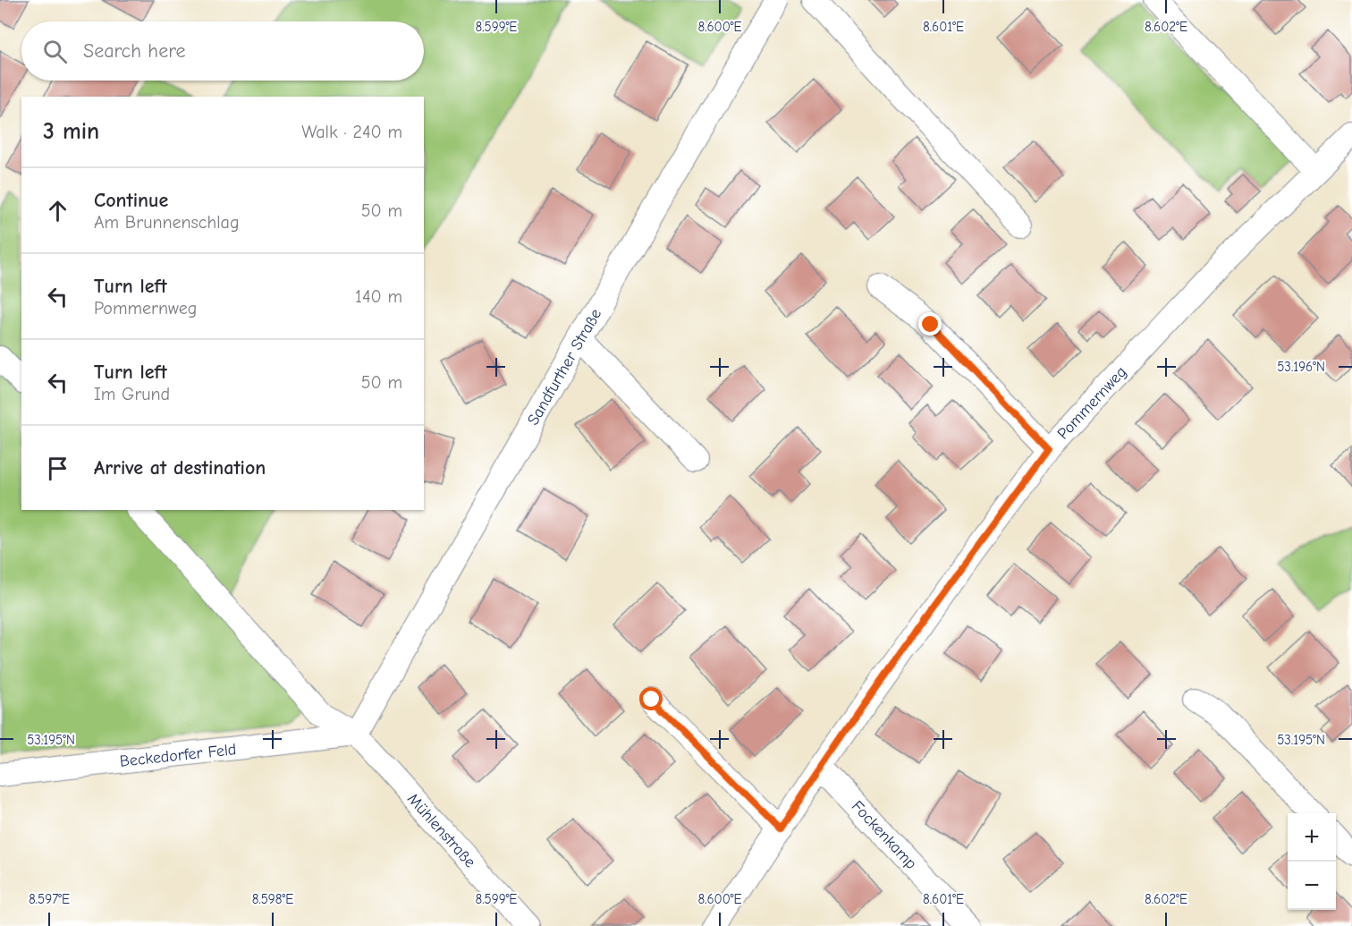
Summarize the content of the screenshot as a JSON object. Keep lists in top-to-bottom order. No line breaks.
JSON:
{"streets":{"street":["Sandfurther Straße","Pommernweg","Beckedorfer Feld","Mühlenstraße","Fockenkamp"]},"crossings":[["Sandfurther Straße","Beckedorfer Feld"],["Sandfurther Straße","Mühlenstraße"],["Pommernweg","Fockenkamp"],["Beckedorfer Feld","Mühlenstraße"]],"page":{"search":"Search here","heading":["3 min","Walk · 240 m"],"list":[["Continue","Am Brunnenschlag","50 m"],["Turn left","Pommernweg","140 m"],["Turn left","Im Grund","50 m"],"Arrive at destination"],"map_buttons":["+","−"]},"coordinates":["8.599°E","8.600°E","8.601°E","8.602°E","53.196°N","53.195°N","8.597°E","8.598°E"]}
